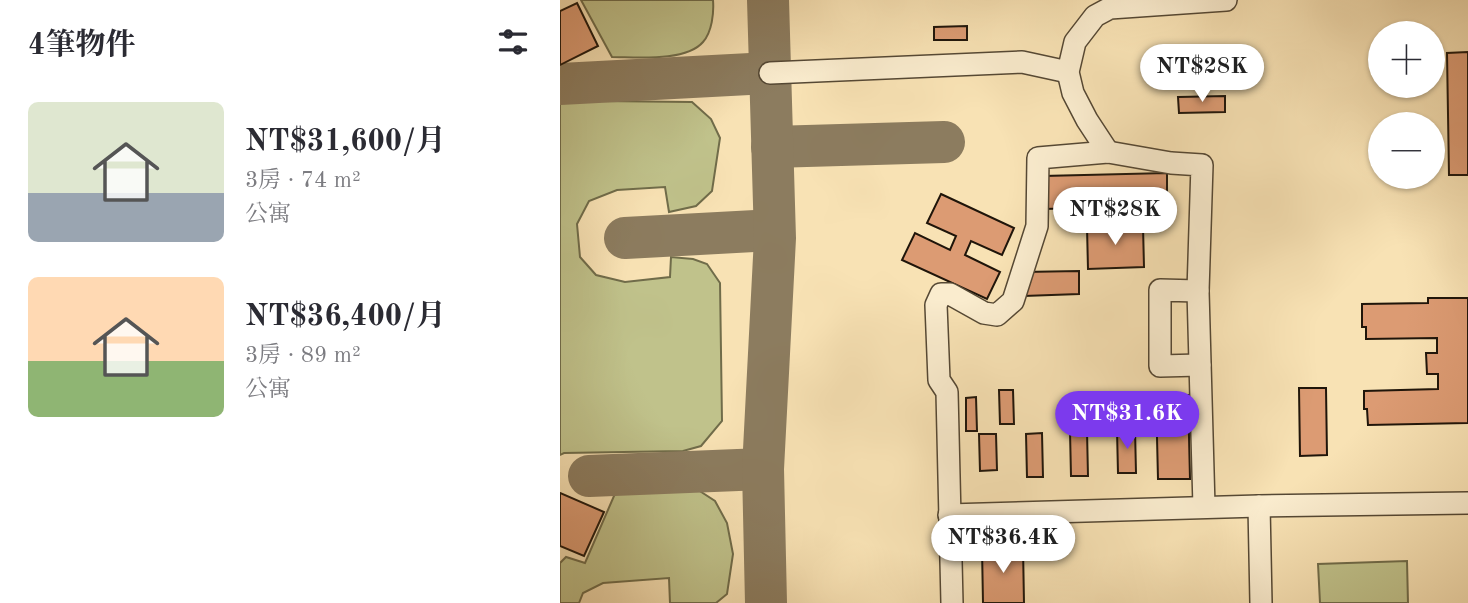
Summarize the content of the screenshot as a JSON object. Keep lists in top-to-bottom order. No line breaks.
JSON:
{"page":{"heading":"4筆物件","map_buttons":["+","−"],"price":["NT$28K","NT$28K","NT$31.6K","NT$36.4K"],"list":[{"name":"NT$31,600/月","note":"3房 · 74 m² · 公寓"},{"name":"NT$36,400/月","note":"3房 · 89 m² · 公寓"}]}}
